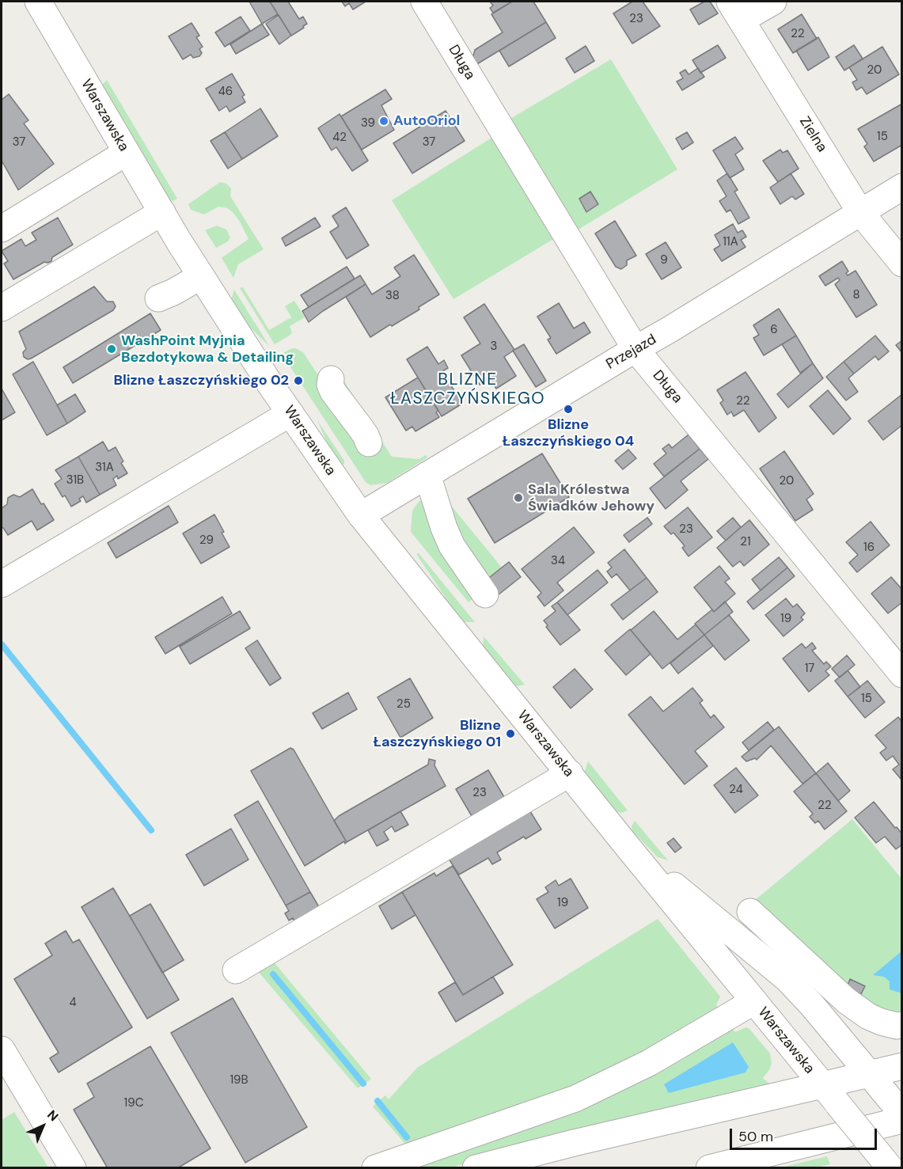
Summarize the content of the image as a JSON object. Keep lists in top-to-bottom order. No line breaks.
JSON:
{"streets":{"main road":["Długa","Warszawska","Zielna","Przejazd"]},"crossings":[["Długa","Przejazd"],["Warszawska","Przejazd"],["Zielna","Przejazd"]],"districts":["BLIZNE ŁASZCZYŃSKIEGO"],"places":["AutoOriol","WashPoint Myjnia Bezdotykowa & Detailing","Blizne Łaszczyńskiego 02","Blizne Łaszczyńskiego 04","Sala Królestwa Świadków Jehowy","Blizne Łaszczyńskiego 01"],"house_numbers":["23","22","20","46","39","15","42","37","37","11A","9","8","38","6","3","22","31A","31B","20","23","29","21","16","34","19","17","15","25","24","23","22","19","4","19B","19C"],"scale_bar":"50 m","north":"top right"}
